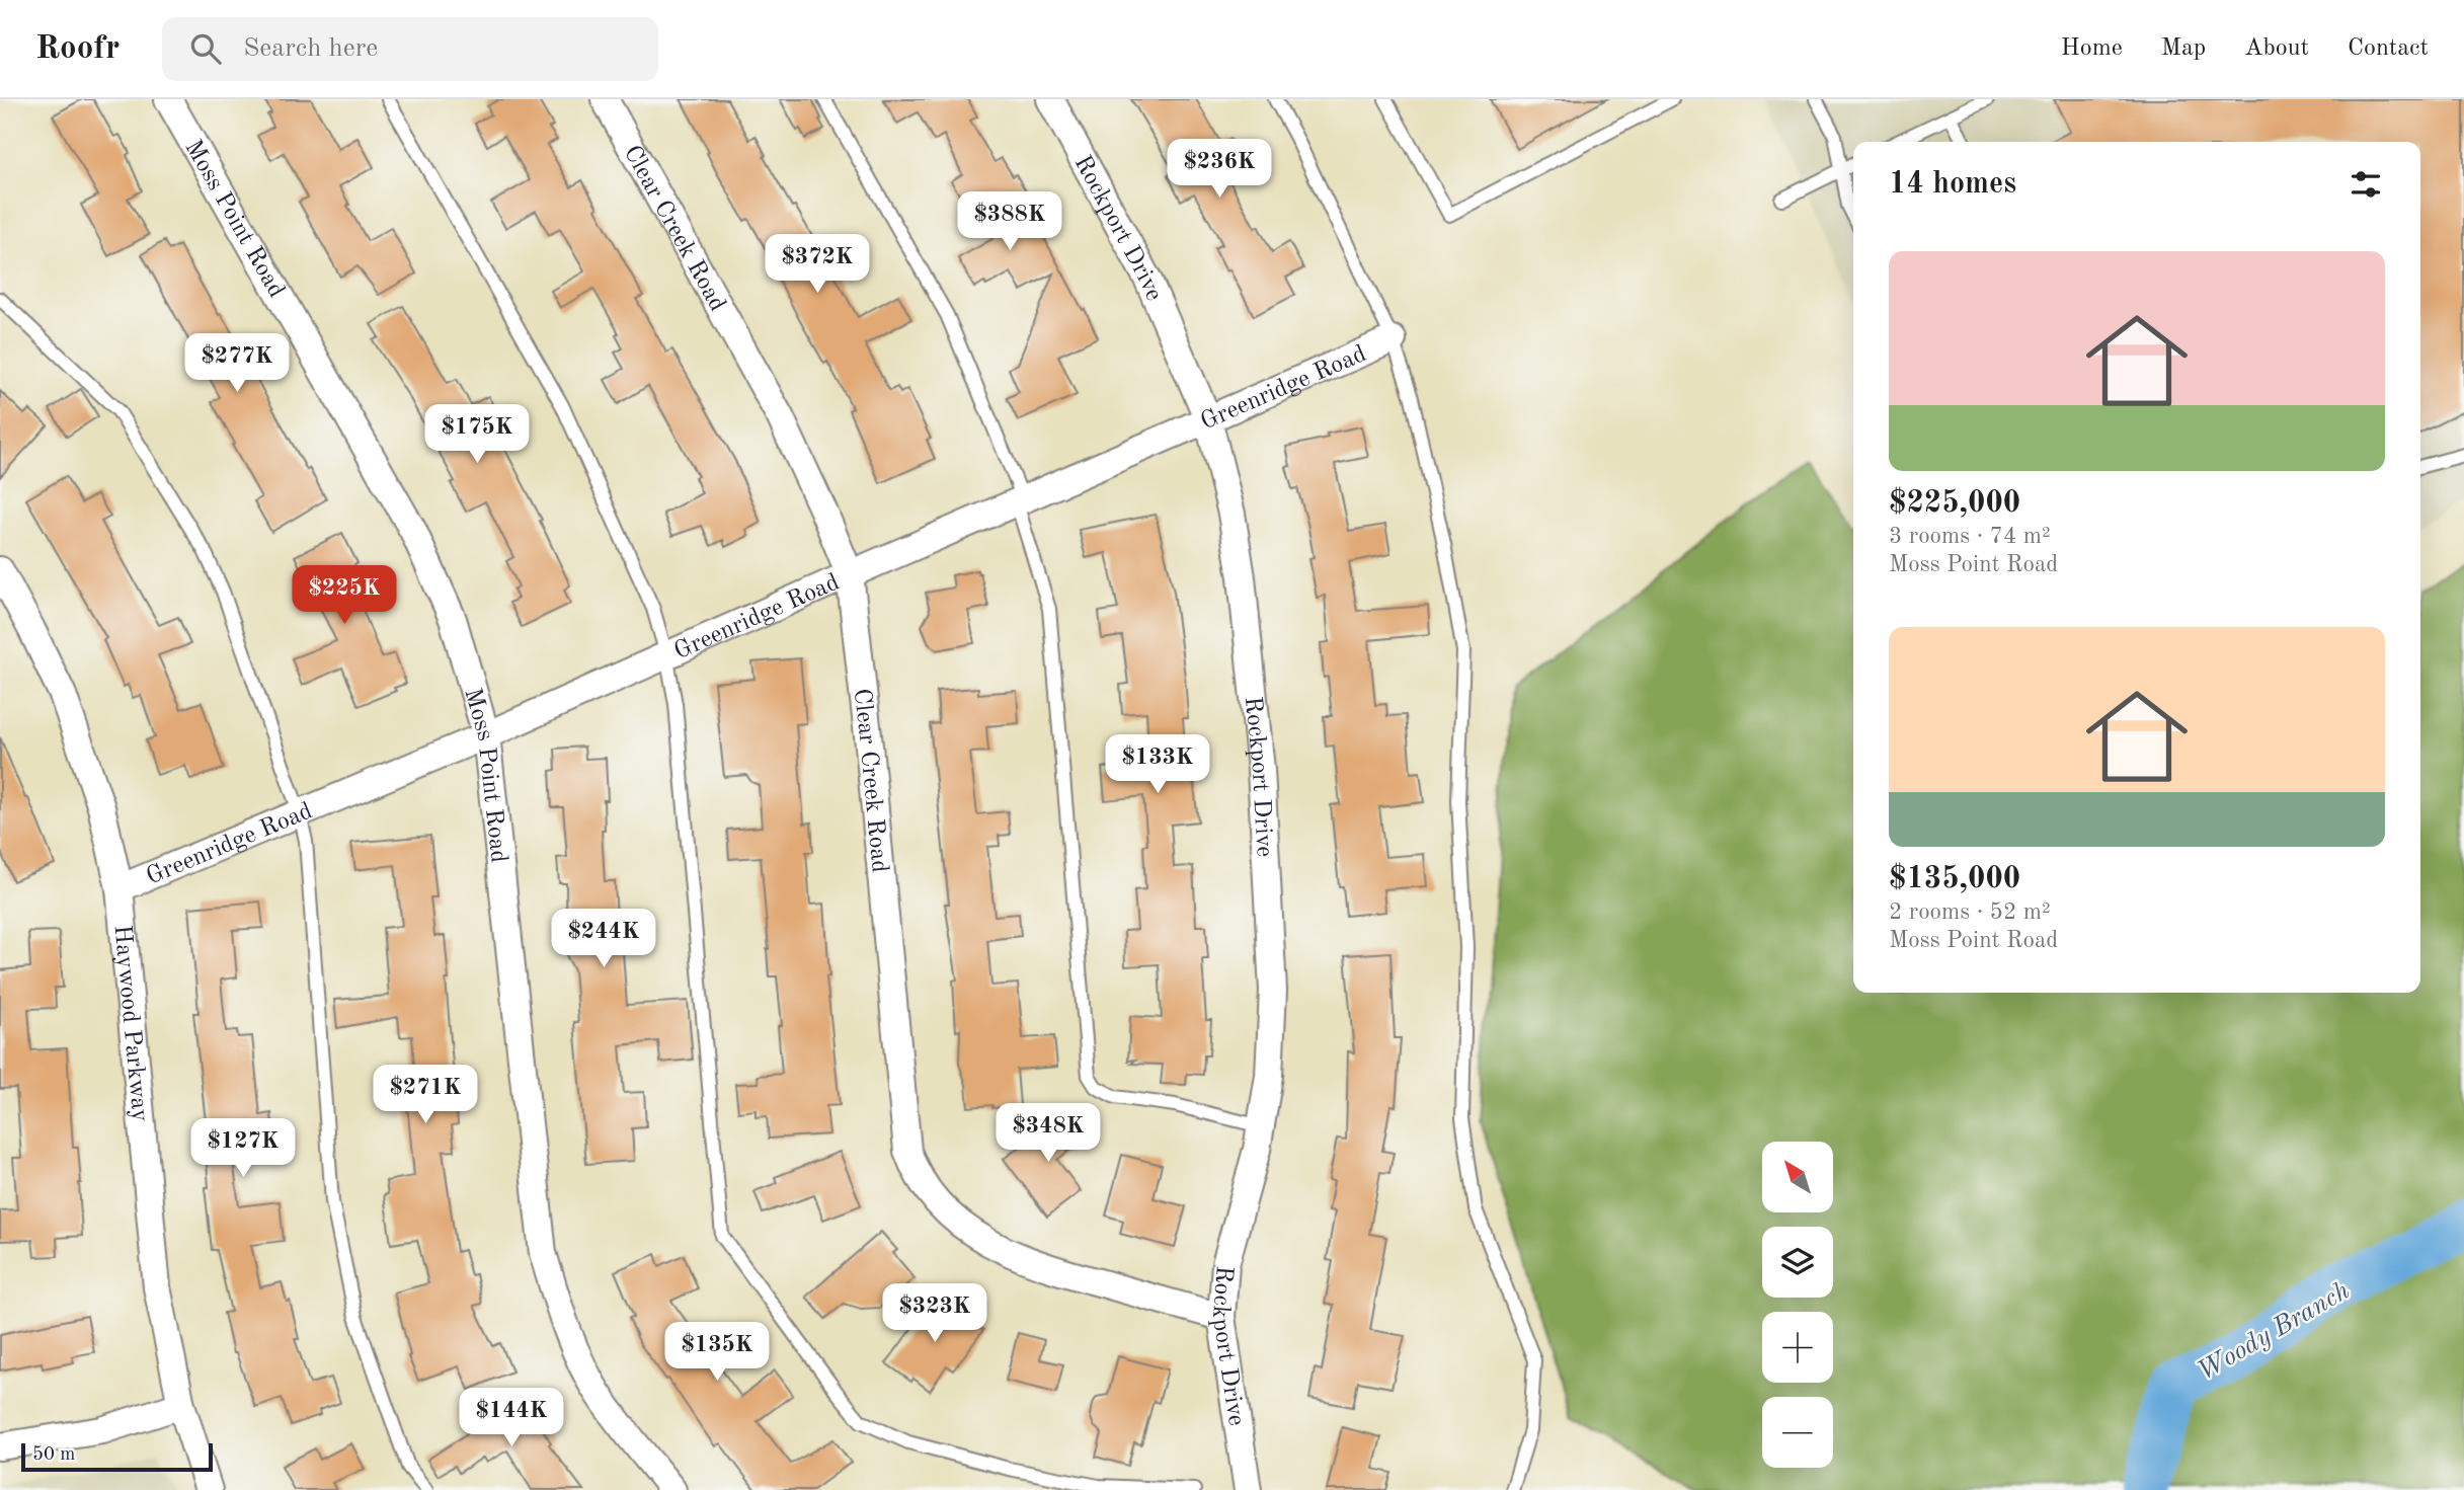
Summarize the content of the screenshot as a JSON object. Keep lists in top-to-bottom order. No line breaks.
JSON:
{"streets":{"street":["Moss Point Road","Clear Creek Road","Rockport Drive","Greenridge Road","Haywood Parkway"]},"crossings":[["Moss Point Road","Greenridge Road"],["Clear Creek Road","Rockport Drive"],["Clear Creek Road","Greenridge Road"],["Rockport Drive","Greenridge Road"],["Greenridge Road","Haywood Parkway"]],"water":["Woody Branch"],"scale_bar":"50 m","north":"top left","page":{"header":"Roofr","search":"Search here","nav":["Home","Map","About","Contact"],"price":["$236K","$388K","$372K","$277K","$175K","$225K","$133K","$244K","$271K","$348K","$127K","$323K","$135K","$144K"],"heading":"14 homes","list":[{"name":"$225,000","note":"3 rooms · 74 m² · Moss Point Road"},{"name":"$135,000","note":"2 rooms · 52 m² · Moss Point Road"}],"map_buttons":["+","−"],"scale":"50 m"}}
